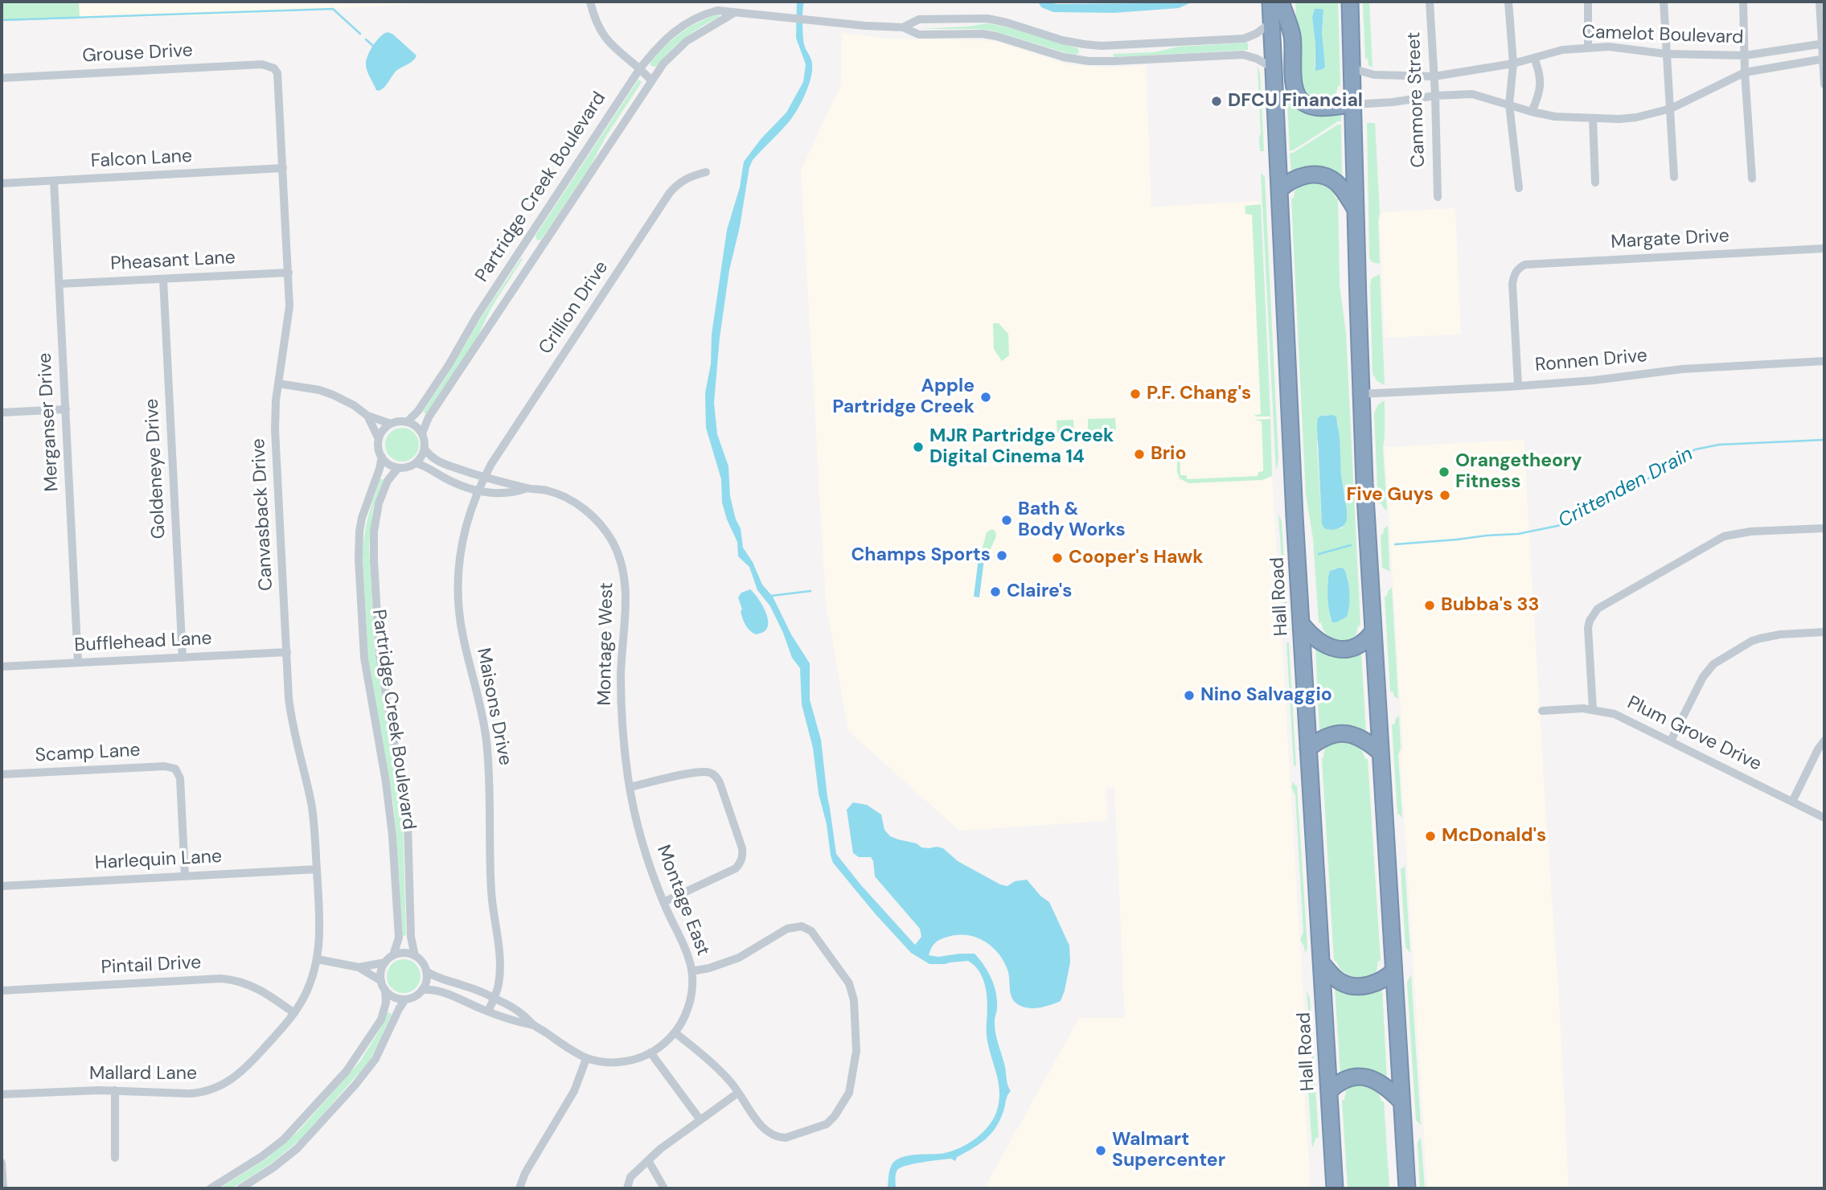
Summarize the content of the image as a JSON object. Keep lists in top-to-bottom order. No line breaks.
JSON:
{"streets":{"highway":["Hall Road"],"street":["Camelot Boulevard","Grouse Drive","Canmore Street","Falcon Lane","Partridge Creek Boulevard","Margate Drive","Pheasant Lane","Crillion Drive","Ronnen Drive","Merganser Drive","Goldeneye Drive","Canvasback Drive","Bufflehead Lane","Montage West","Maisons Drive","Plum Grove Drive","Scamp Lane","Harlequin Lane","Montage East","Pintail Drive","Mallard Lane"]},"crossings":[["Camelot Boulevard","Canmore Street"],["Grouse Drive","Canvasback Drive"],["Falcon Lane","Merganser Drive"],["Falcon Lane","Canvasback Drive"],["Partridge Creek Boulevard","Hall Road"],["Partridge Creek Boulevard","Montage West"],["Partridge Creek Boulevard","Montage East"],["Margate Drive","Ronnen Drive"],["Pheasant Lane","Merganser Drive"],["Pheasant Lane","Goldeneye Drive"],["Pheasant Lane","Canvasback Drive"],["Crillion Drive","Montage West"],["Crillion Drive","Maisons Drive"],["Merganser Drive","Bufflehead Lane"],["Goldeneye Drive","Bufflehead Lane"],["Canvasback Drive","Bufflehead Lane"],["Canvasback Drive","Harlequin Lane"],["Canvasback Drive","Mallard Lane"],["Montage West","Maisons Drive"],["Montage West","Montage East"],["Maisons Drive","Montage East"],["Scamp Lane","Harlequin Lane"],["Pintail Drive","Mallard Lane"]],"water":["Crittenden Drain"],"places":["DFCU Financial","P.F. Chang's","Apple Partridge Creek","MJR Partridge Creek Digital Cinema 14","Brio","Orangetheory Fitness","Five Guys","Bath & Body Works","Champs Sports","Cooper's Hawk","Claire's","Bubba's 33","Nino Salvaggio","McDonald's","Walmart Supercenter"]}
